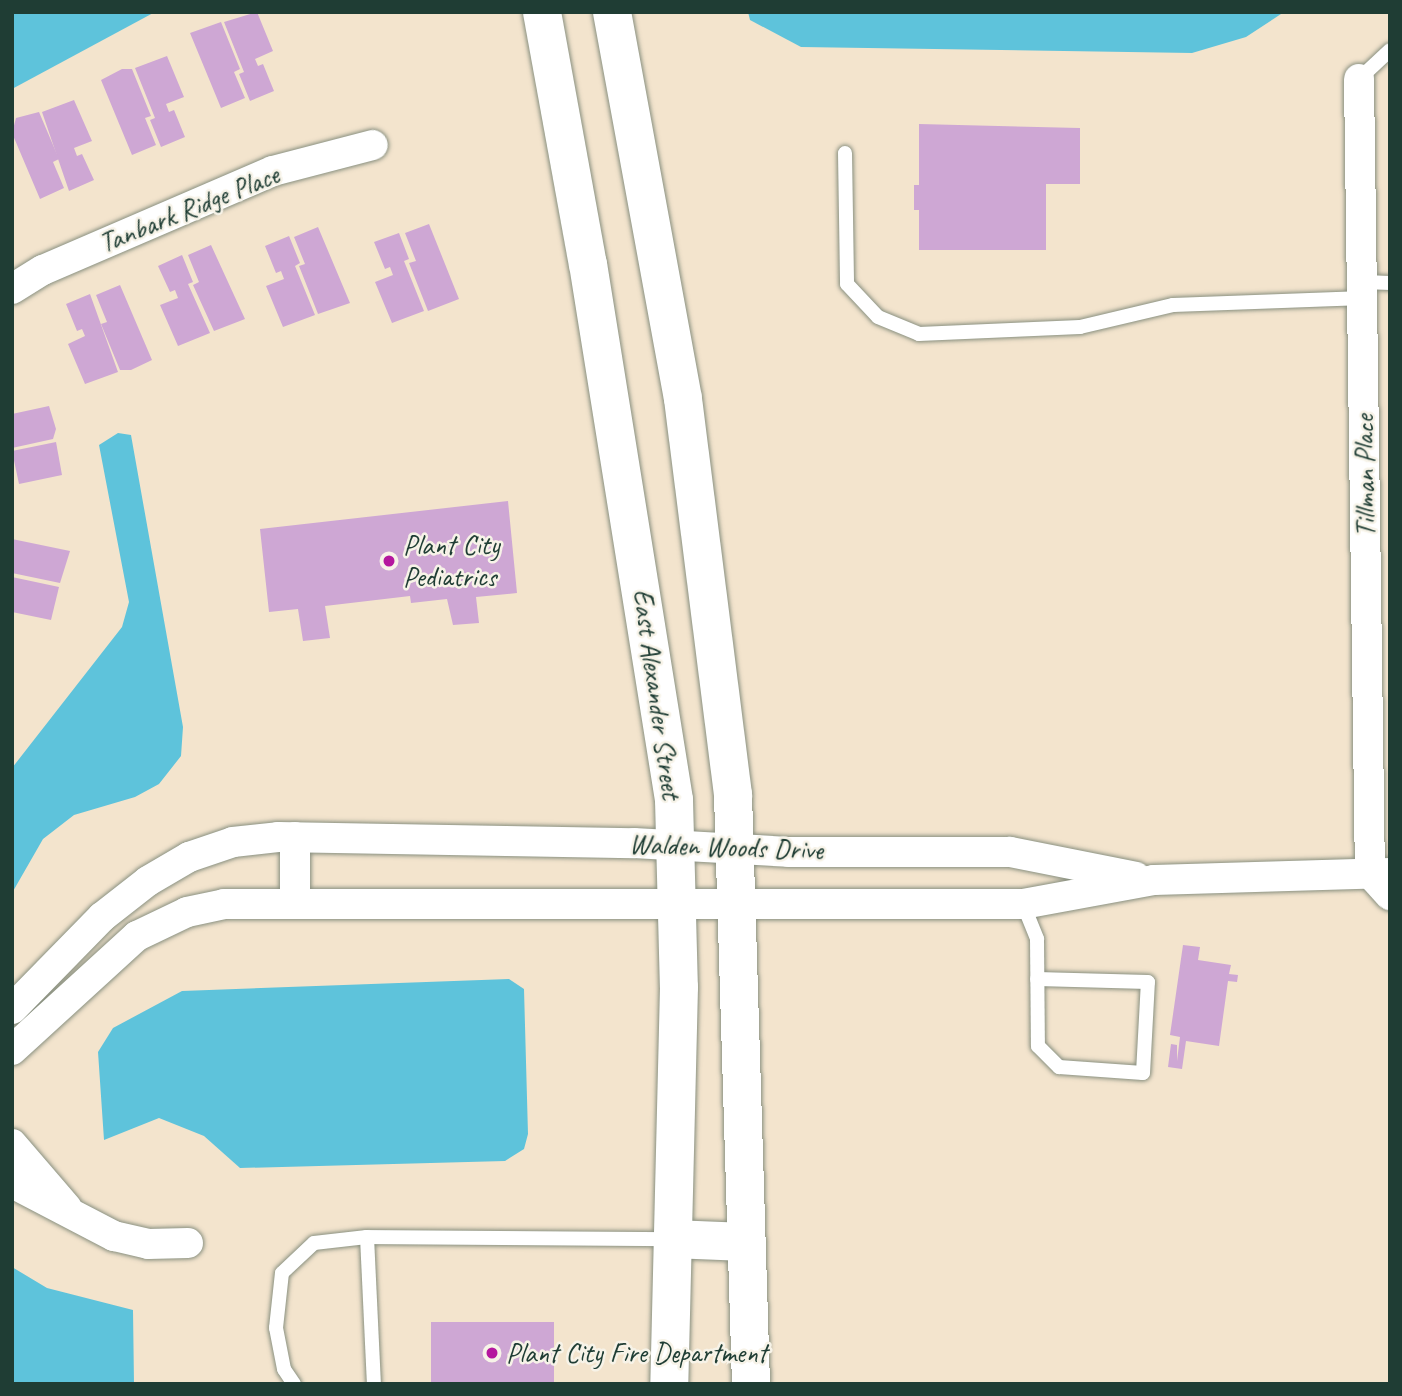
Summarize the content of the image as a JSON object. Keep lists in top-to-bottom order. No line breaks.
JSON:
{"streets":{"main road":["East Alexander Street"],"street":["Tanbark Ridge Place","Tillman Place","Walden Woods Drive"]},"crossings":[["Tillman Place","Walden Woods Drive"],["East Alexander Street","Walden Woods Drive"]],"places":["Plant City Pediatrics","Plant City Fire Department"]}
